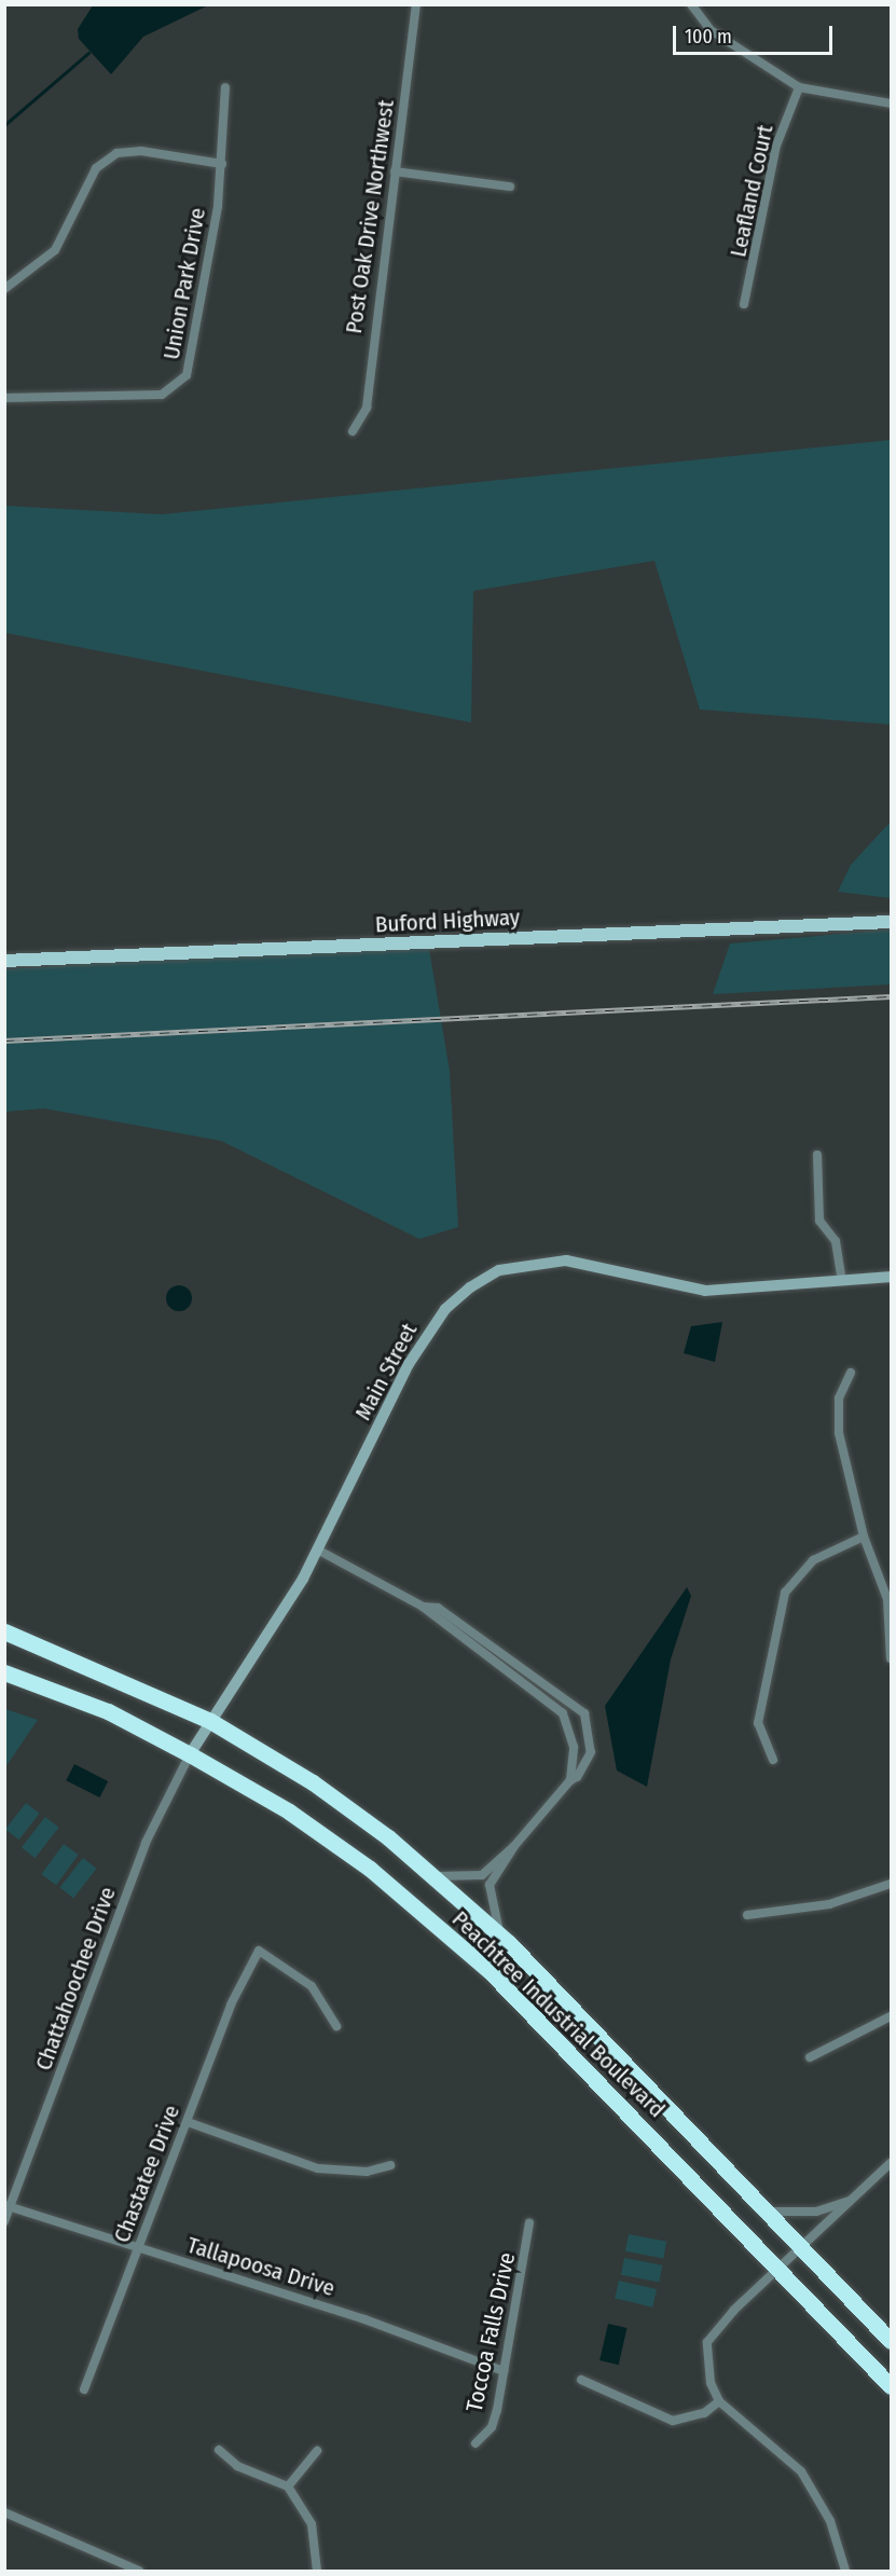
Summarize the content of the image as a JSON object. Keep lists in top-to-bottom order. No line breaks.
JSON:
{"streets":{"highway":["Peachtree Industrial Boulevard"],"main road":["Buford Highway"],"street":["Leafland Court","Post Oak Drive Northwest","Union Park Drive","Main Street","Chattahoochee Drive","Chastatee Drive","Tallapoosa Drive","Toccoa Falls Drive"]},"crossings":[["Main Street","Chattahoochee Drive"],["Main Street","Peachtree Industrial Boulevard"],["Chattahoochee Drive","Peachtree Industrial Boulevard"],["Chattahoochee Drive","Tallapoosa Drive"],["Chastatee Drive","Tallapoosa Drive"],["Tallapoosa Drive","Toccoa Falls Drive"]],"scale_bar":"100 m"}
